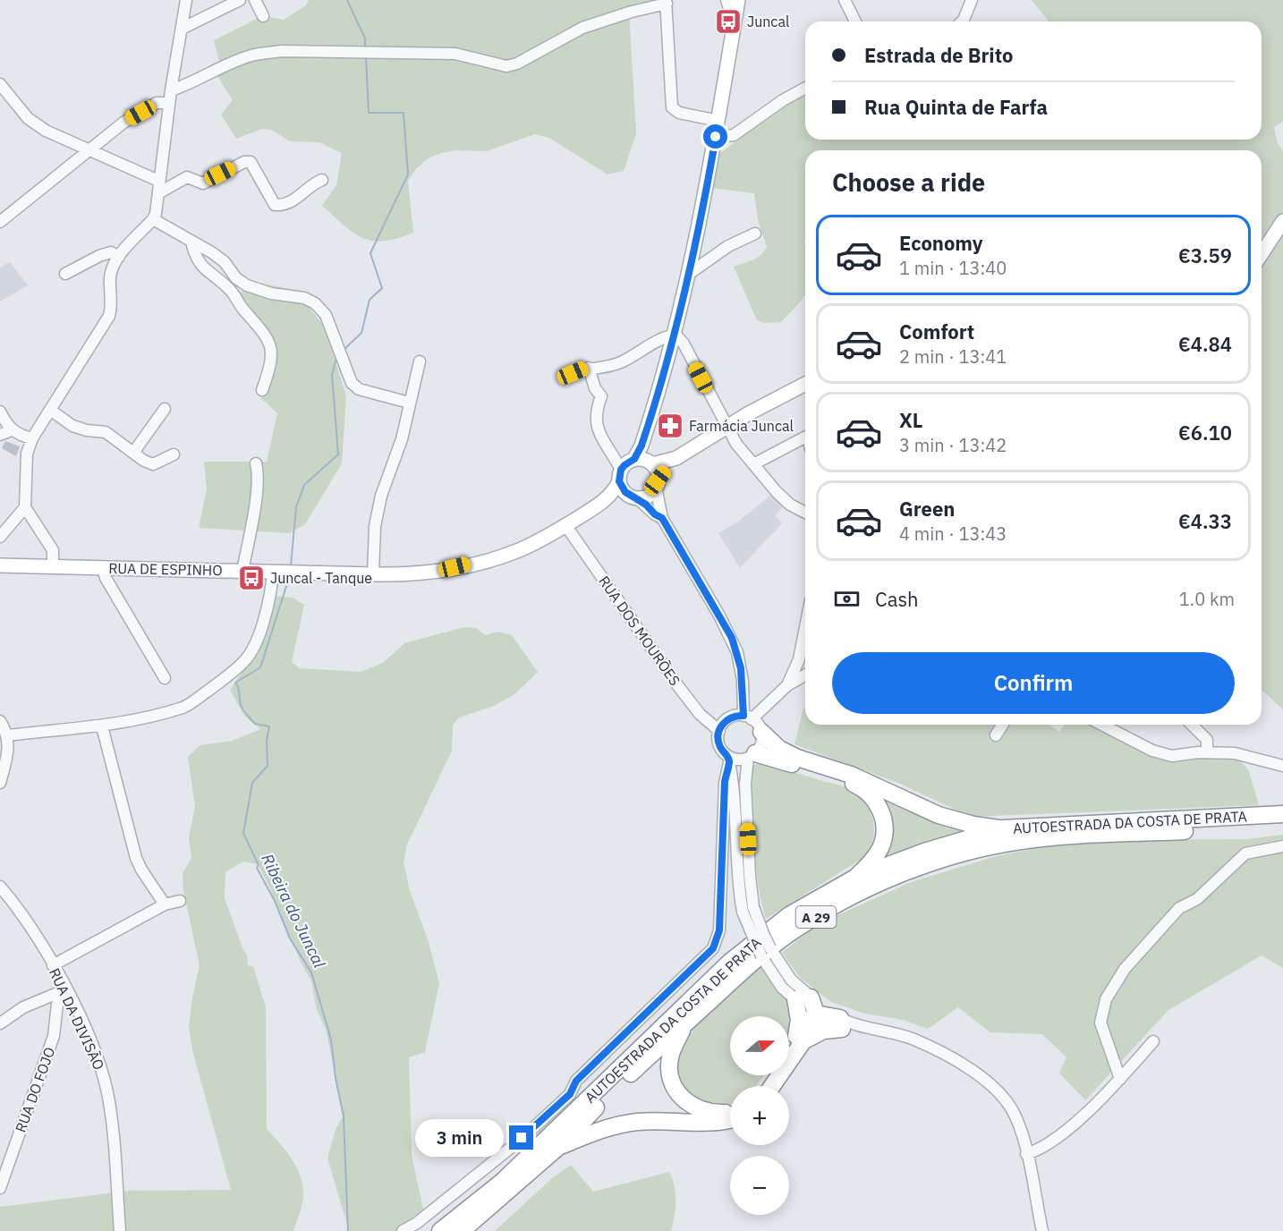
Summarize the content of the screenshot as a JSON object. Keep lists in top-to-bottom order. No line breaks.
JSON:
{"streets":{"highway":["AUTOESTRADA DA COSTA DE PRATA","A 29"],"main road":["RUA DE ESPINHO"],"street":["RUA DOS MOURÕES","RUA DA DIVISÃO","RUA DO FOJO"]},"crossings":[["RUA DE ESPINHO","RUA DOS MOURÕES"],["RUA DA DIVISÃO","RUA DO FOJO"]],"water":["Ribeira do Juncal"],"places":{"bus stop":["Juncal","Juncal - Tanque"],"pharmacy":["Farmácia Juncal"]},"north":"right","page":{"banner":["Estrada de Brito","Rua Quinta de Farfa"],"heading":"Choose a ride","list":[{"name":"Economy","note":"1 min · 13:40","value":"€3.59"},{"name":"Comfort","note":"2 min · 13:41","value":"€4.84"},{"name":"XL","note":"3 min · 13:42","value":"€6.10"},{"name":"Green","note":"4 min · 13:43","value":"€4.33"}],"pay":["Cash","1.0 km"],"buttons":"Confirm","map_buttons":["+","−"],"bubble":"3 min"}}
